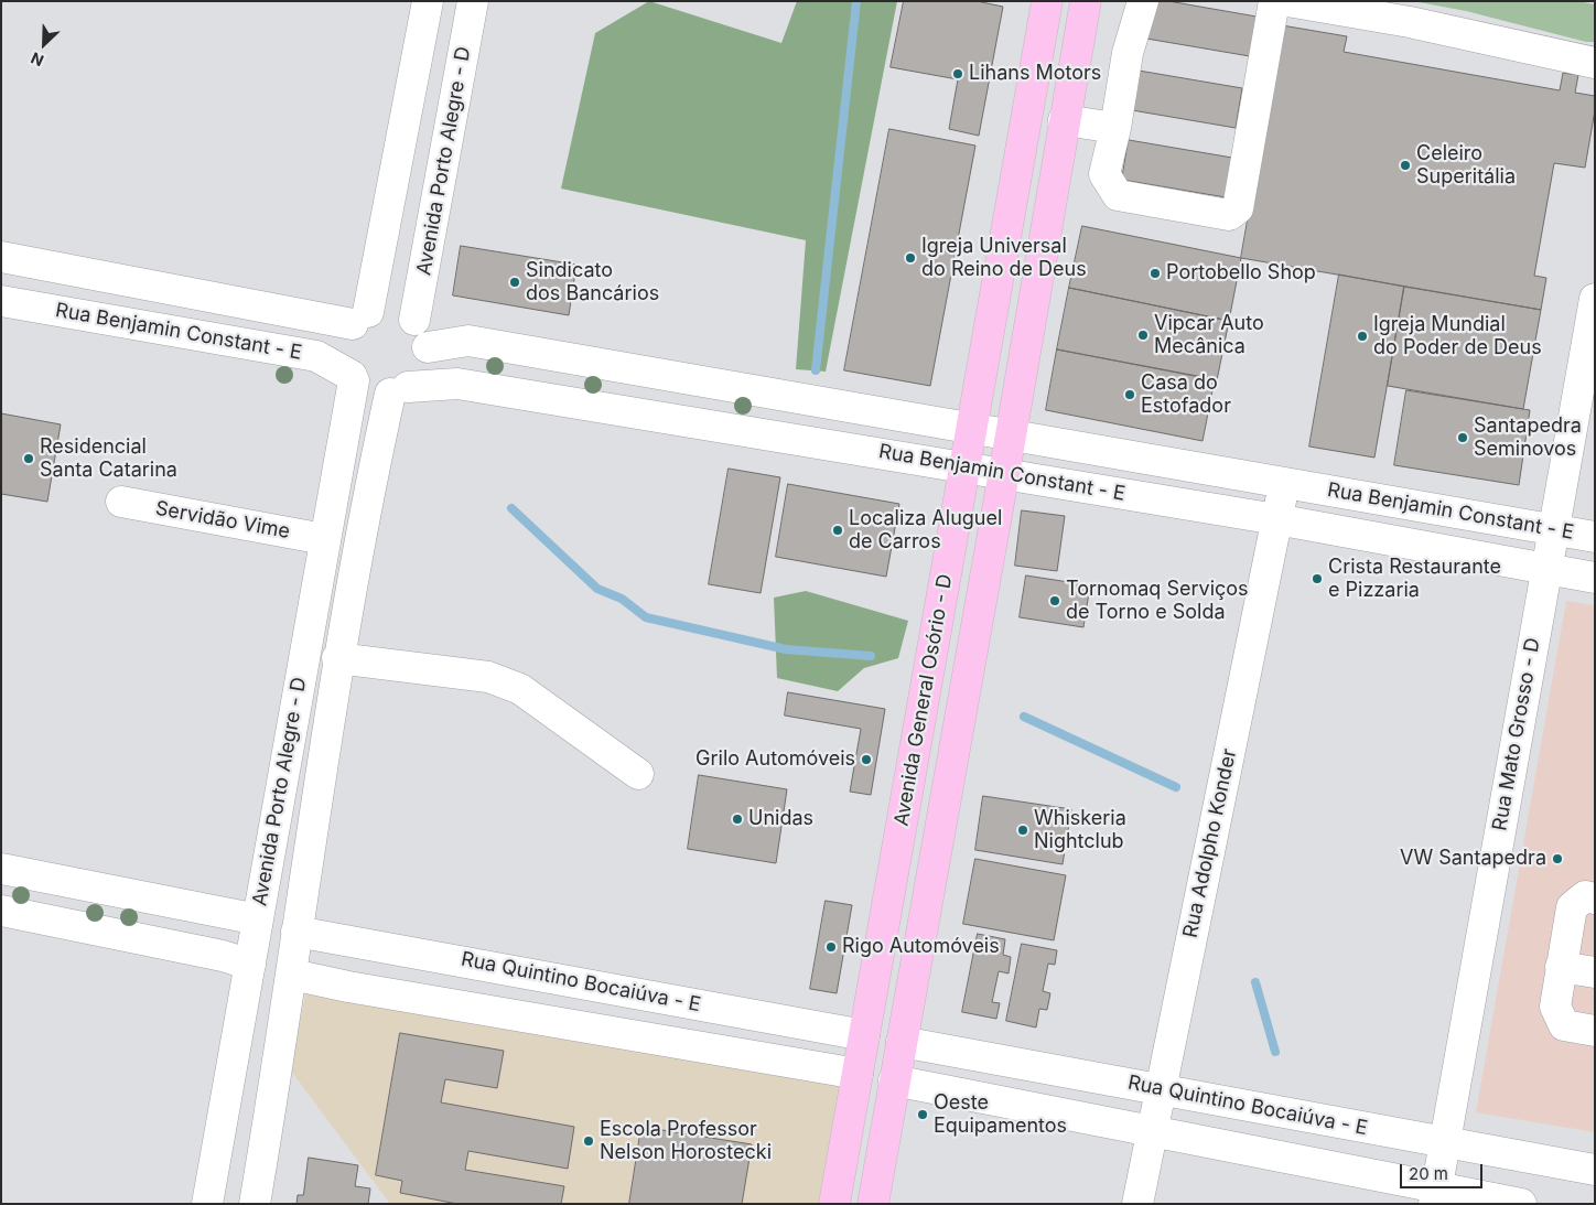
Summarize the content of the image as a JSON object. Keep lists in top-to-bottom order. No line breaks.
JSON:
{"streets":{"main road":["Avenida General Osório - D"],"street":["Avenida Porto Alegre - D","Rua Benjamin Constant - E","Servidão Vime","Rua Mato Grosso - D","Rua Adolpho Konder","Rua Quintino Bocaiúva - E"]},"crossings":[["Avenida Porto Alegre - D","Rua Benjamin Constant - E"],["Avenida Porto Alegre - D","Servidão Vime"],["Avenida Porto Alegre - D","Rua Quintino Bocaiúva - E"],["Rua Benjamin Constant - E","Avenida General Osório - D"],["Rua Benjamin Constant - E","Rua Mato Grosso - D"],["Rua Benjamin Constant - E","Rua Adolpho Konder"],["Avenida General Osório - D","Rua Quintino Bocaiúva - E"],["Rua Mato Grosso - D","Rua Quintino Bocaiúva - E"],["Rua Adolpho Konder","Rua Quintino Bocaiúva - E"]],"places":["Lihans Motors","Celeiro Superitália","Igreja Universal do Reino de Deus","Portobello Shop","Sindicato dos Bancários","Vipcar Auto Mecânica","Igreja Mundial do Poder de Deus","Casa do Estofador","Santapedra Seminovos","Residencial Santa Catarina","Localiza Aluguel de Carros","Crista Restaurante e Pizzaria","Tornomaq Serviços de Torno e Solda","Grilo Automóveis","Unidas","Whiskeria Nightclub","VW Santapedra","Rigo Automóveis","Oeste Equipamentos","Escola Professor Nelson Horostecki"],"scale_bar":"20 m","north":"bottom left"}
